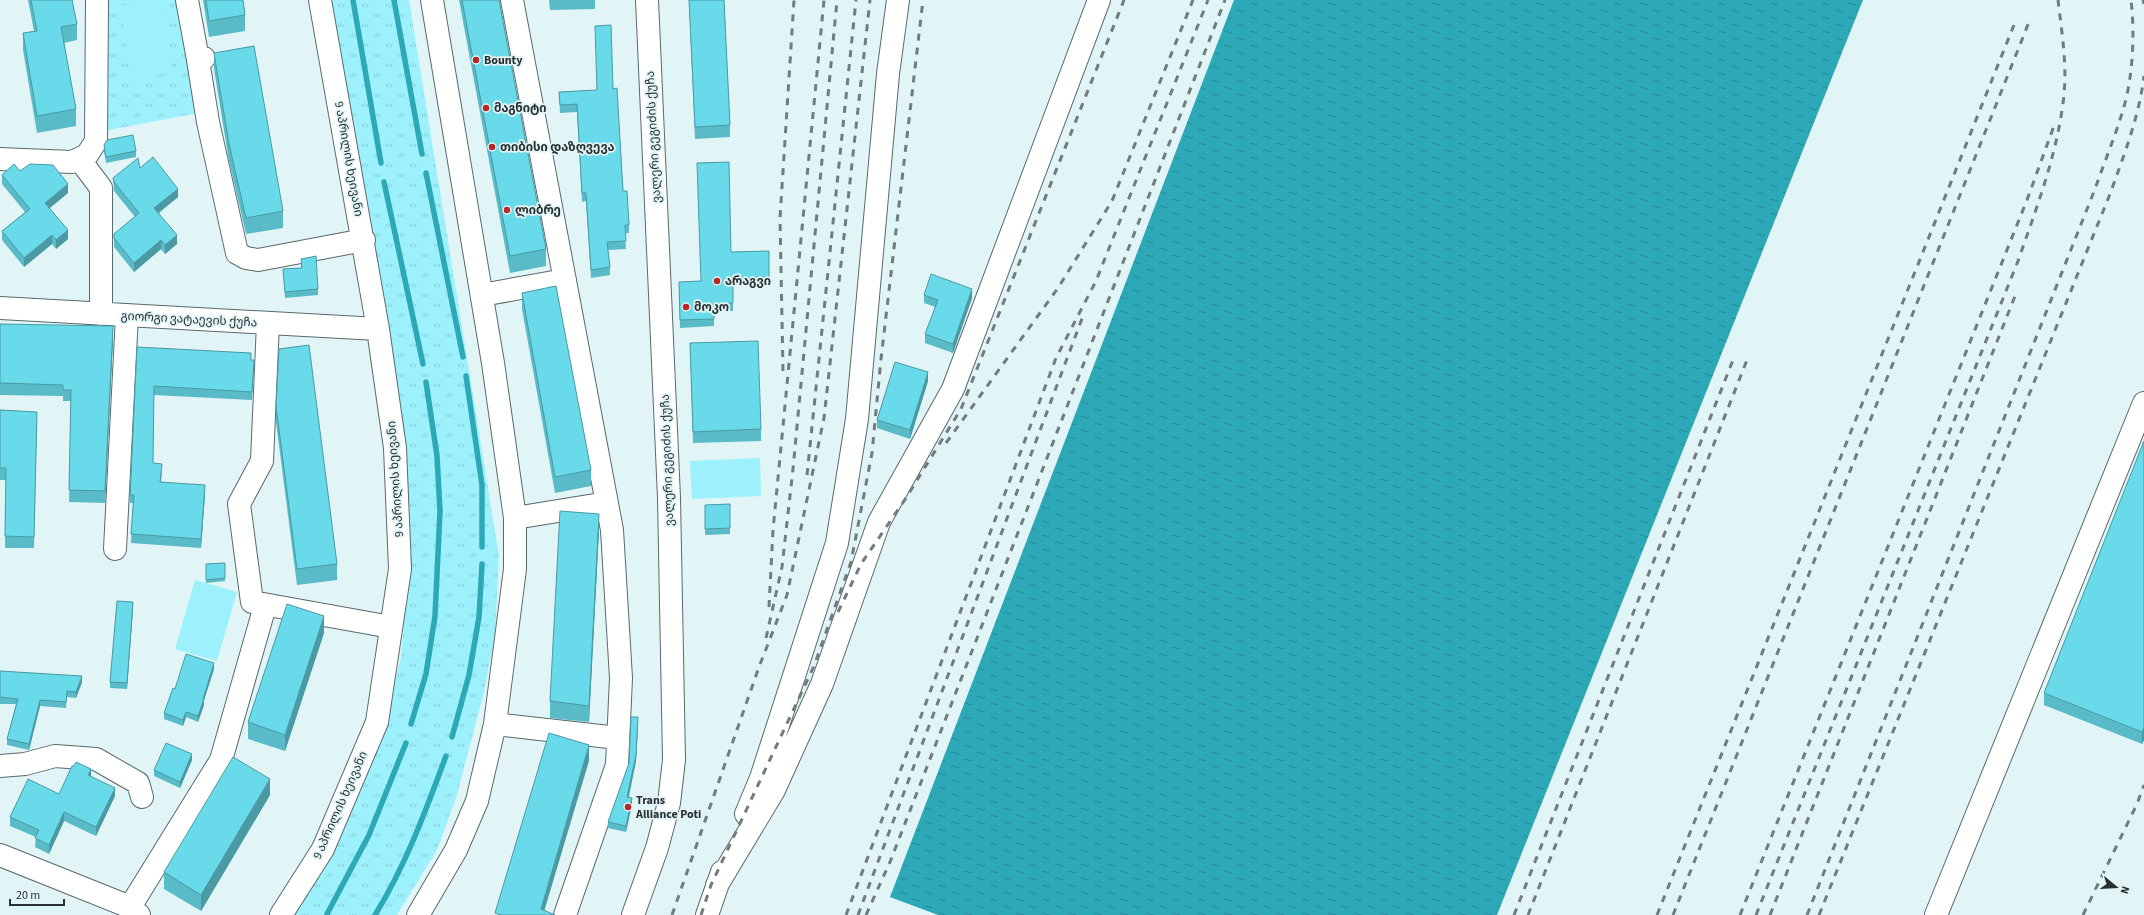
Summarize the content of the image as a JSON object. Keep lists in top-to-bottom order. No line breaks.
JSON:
{"streets":{"street":["ვალერი გეგიძის ქუჩა","9 აპრილის ხეივანი","გიორგი ვატაევის ქუჩა"]},"crossings":[["9 აპრილის ხეივანი","გიორგი ვატაევის ქუჩა"]],"places":["Bounty","მაგნიტი","თიბისი დაზღვევა","ლიბრე","არაგვი","მოკო","Trans Alliance Poti"],"scale_bar":"20 m","north":"right"}
